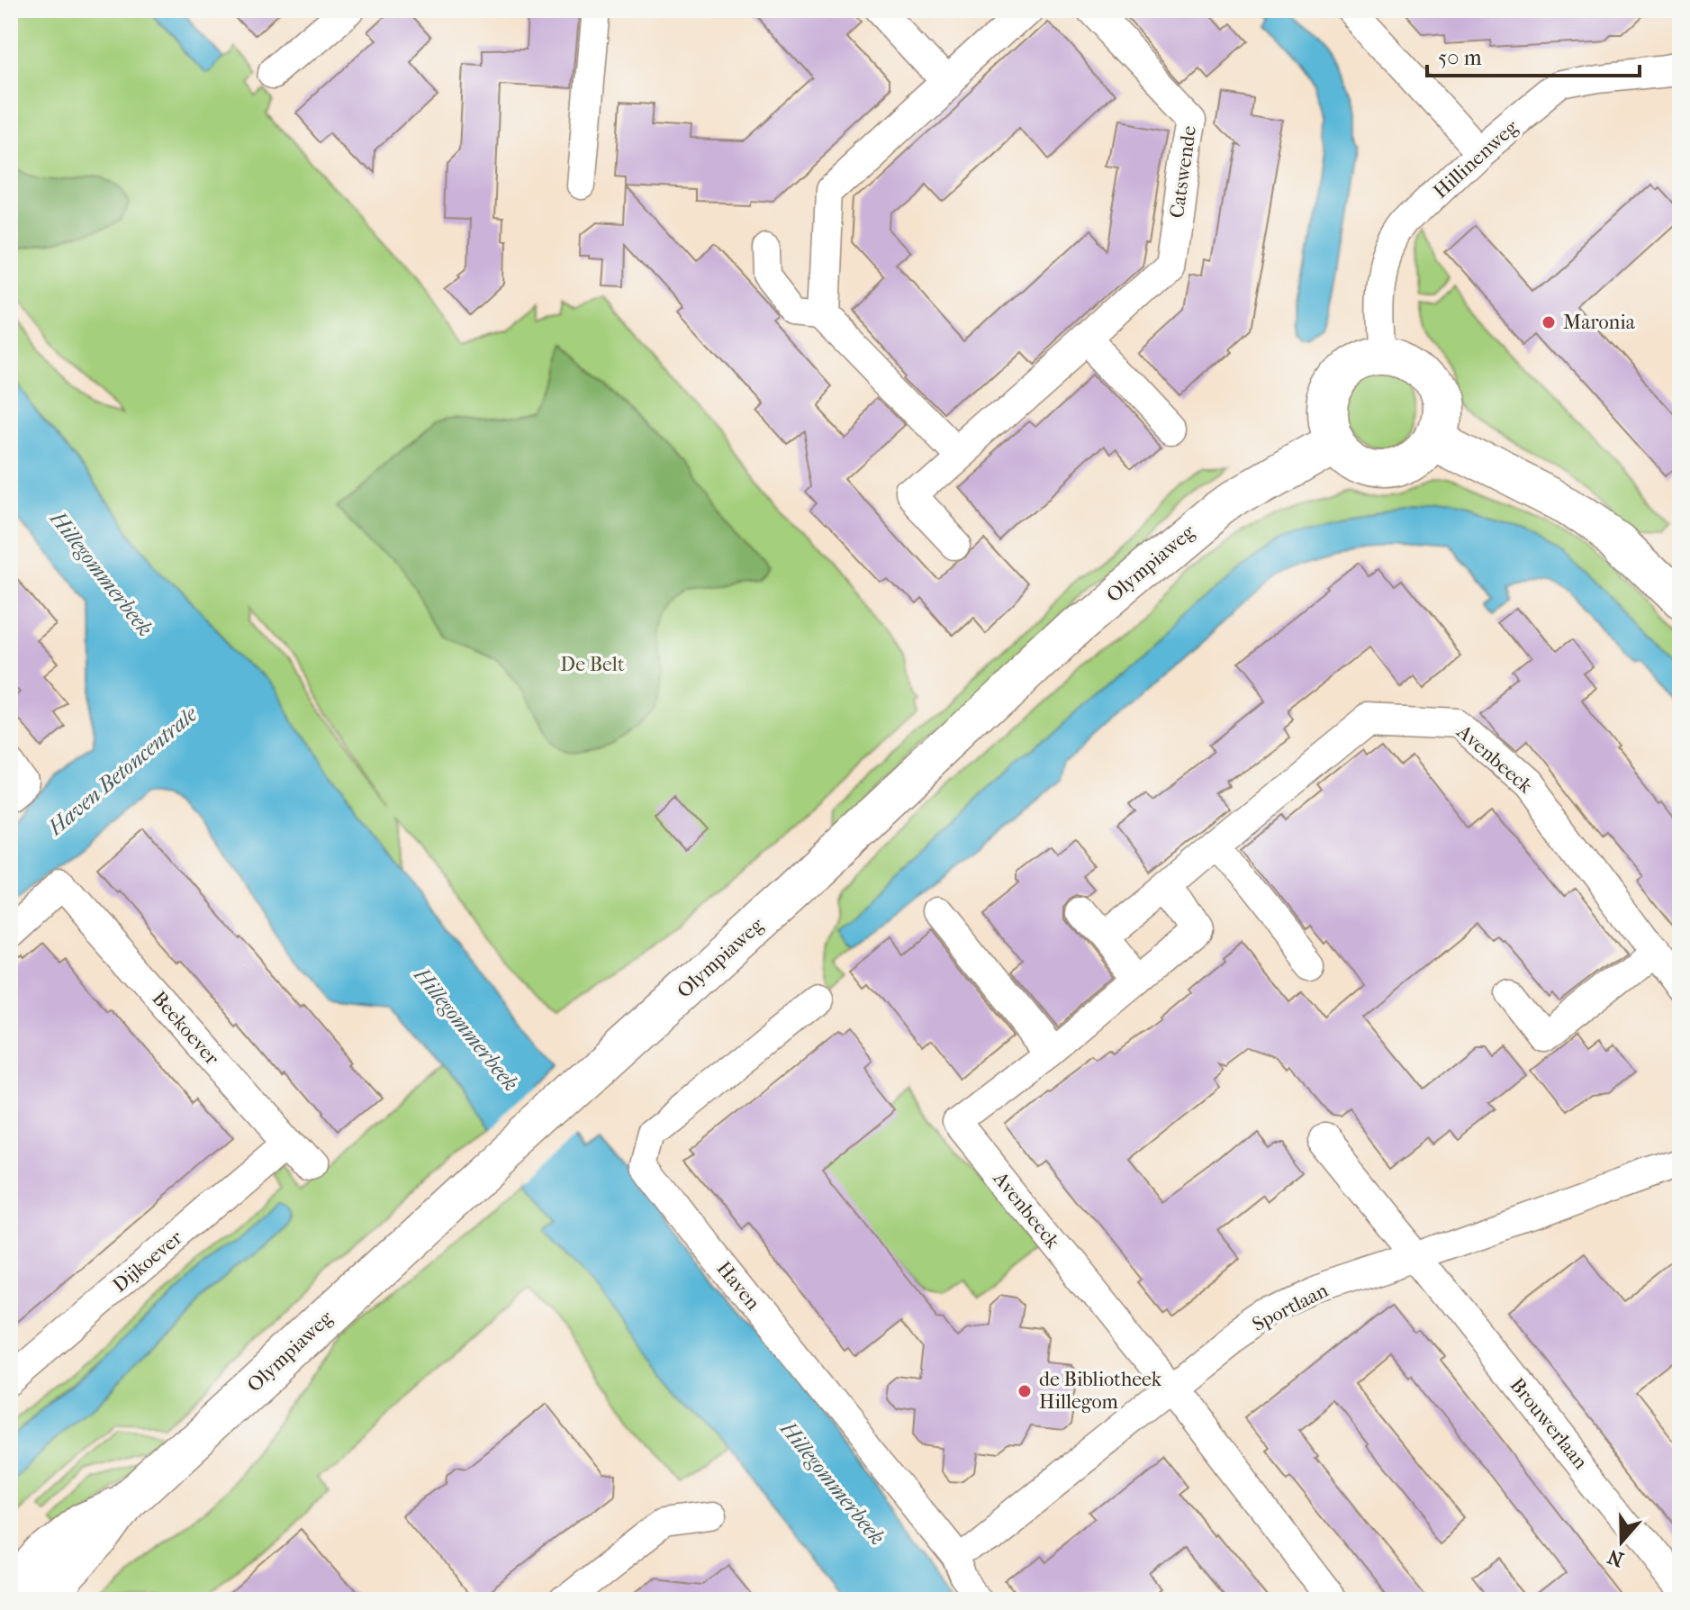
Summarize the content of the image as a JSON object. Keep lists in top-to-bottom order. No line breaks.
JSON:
{"streets":{"main road":["Olympiaweg"],"street":["Hillinenweg","Catswende","Avenbeeck","Beekoever","Dijkoever","Haven","Sportlaan","Brouwerlaan"]},"crossings":[["Hillinenweg","Olympiaweg"],["Avenbeeck","Sportlaan"],["Beekoever","Dijkoever"],["Haven","Sportlaan"],["Sportlaan","Brouwerlaan"]],"water":["Hillegommerbeek","Haven Betoncentrale"],"parks":["De Belt"],"places":["Maronia","de Bibliotheek Hillegom"],"scale_bar":"50 m","north":"bottom"}
